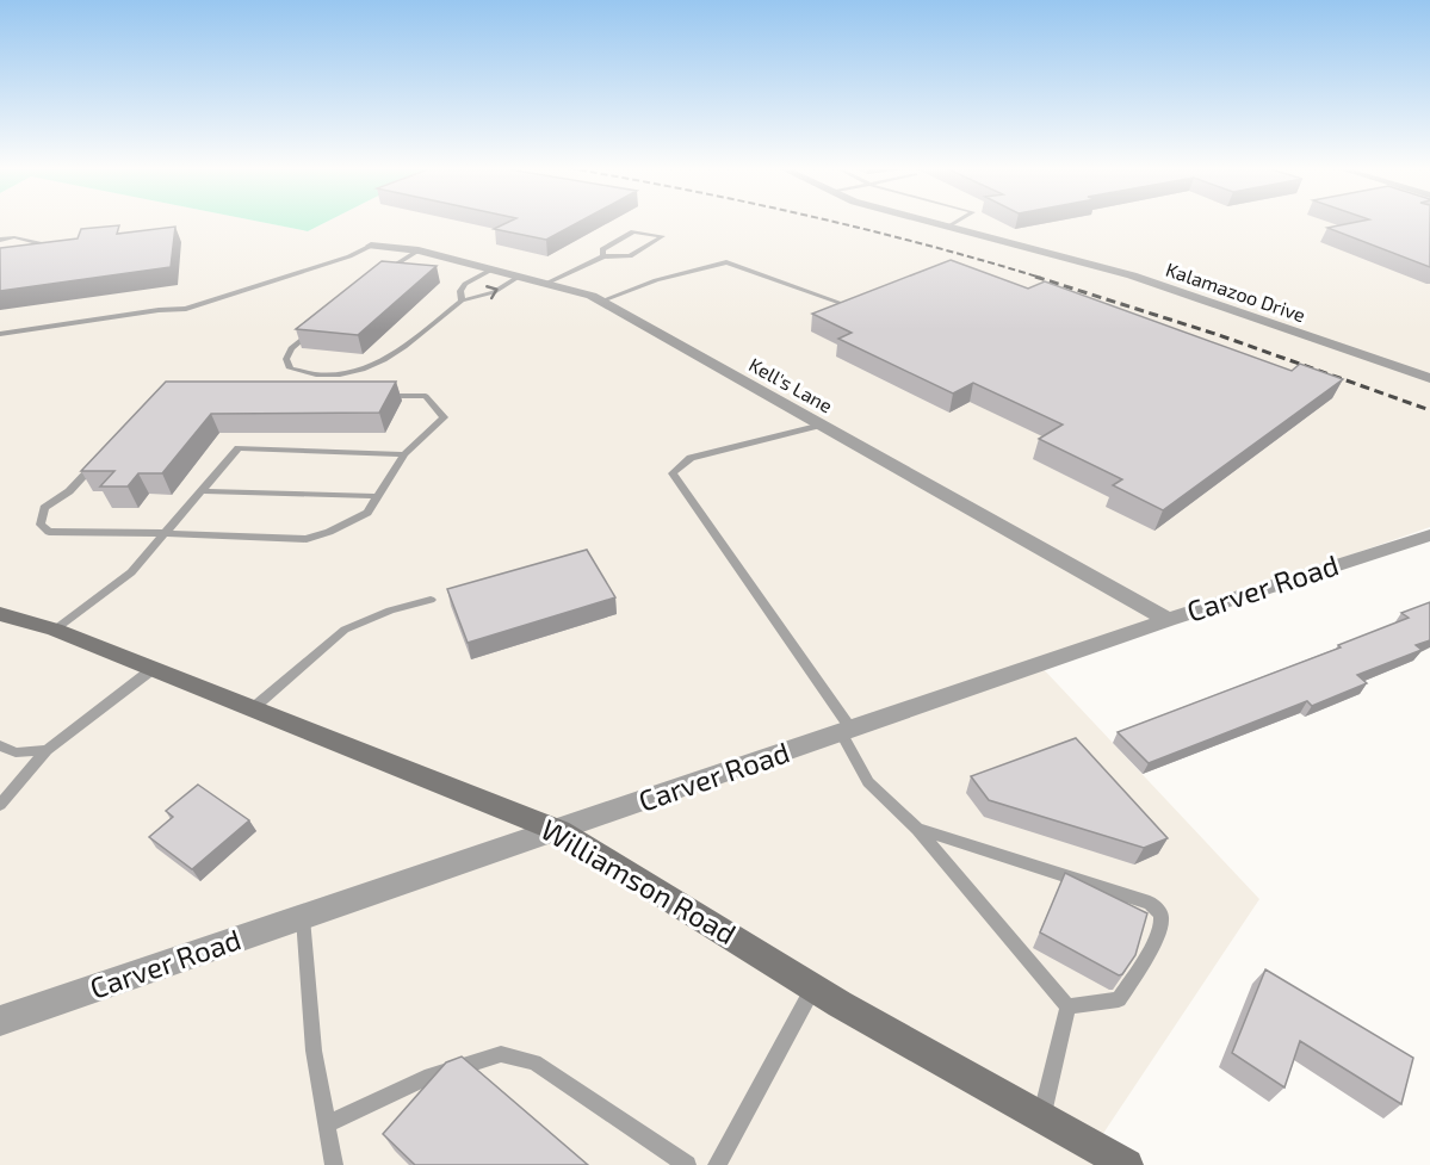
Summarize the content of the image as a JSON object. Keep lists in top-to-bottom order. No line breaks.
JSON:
{"streets":{"main road":["Williamson Road"],"street":["Kalamazoo Drive","Kell's Lane","Carver Road"]},"crossings":[["Kell's Lane","Carver Road"],["Carver Road","Williamson Road"]]}
